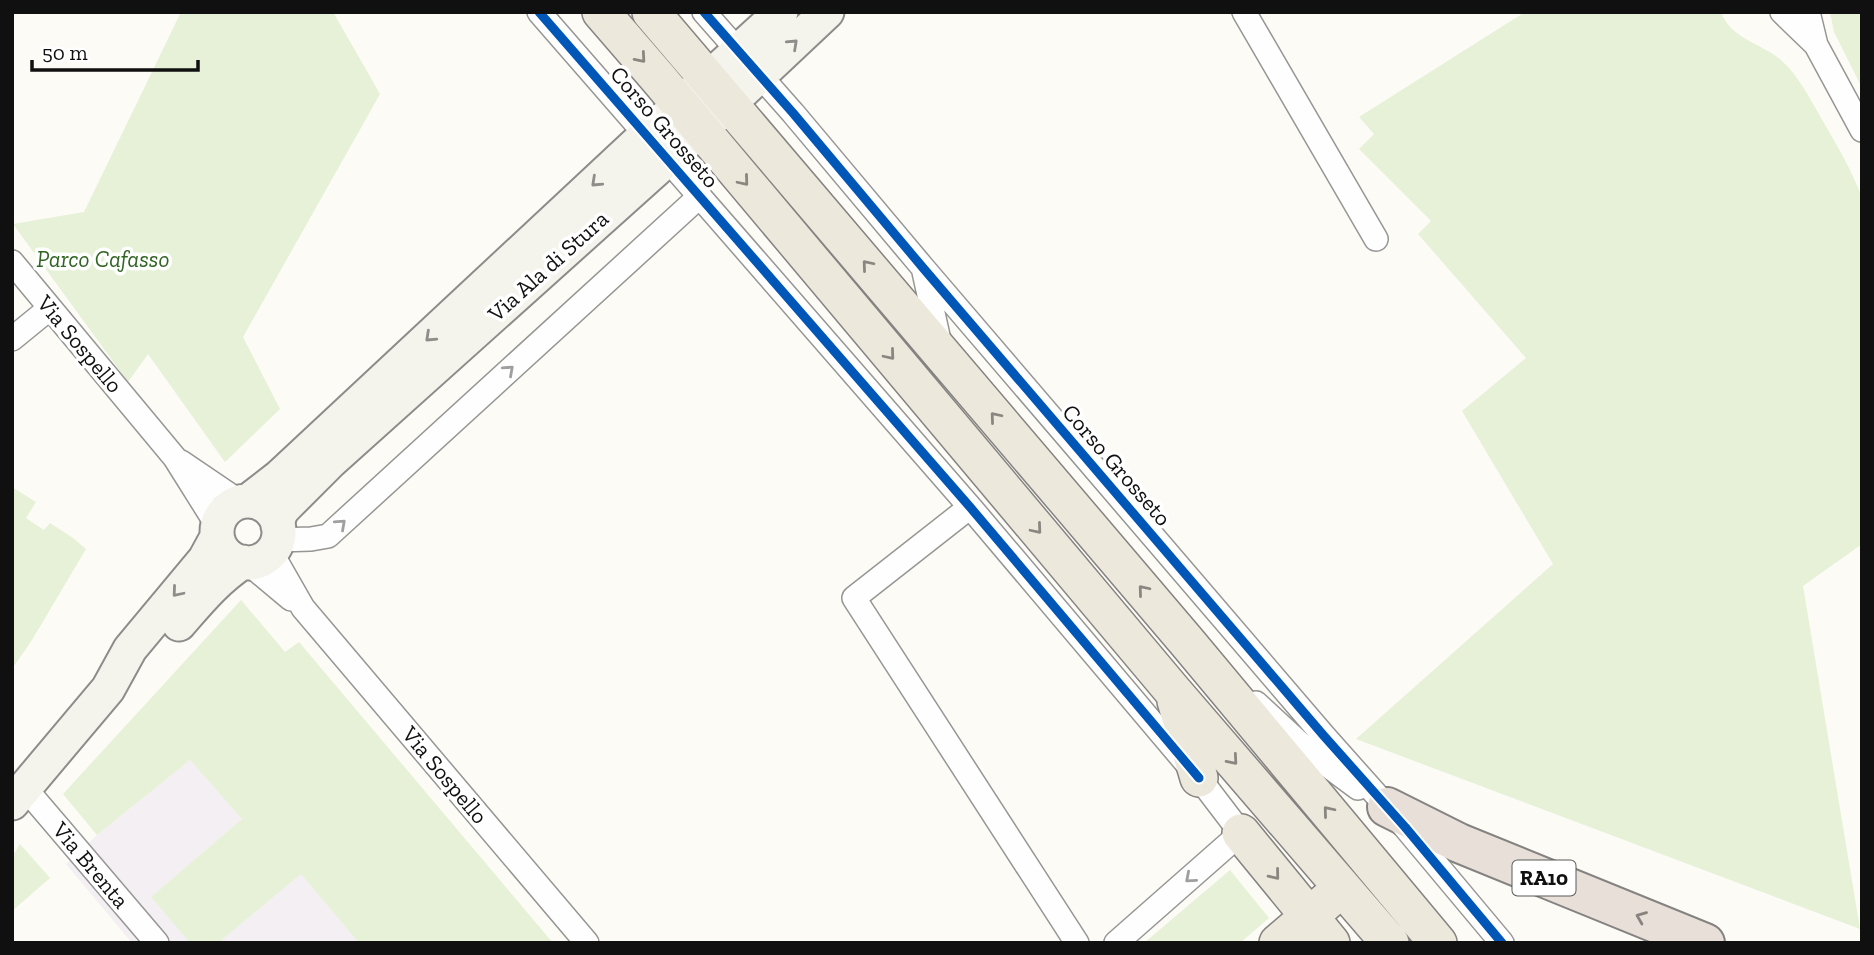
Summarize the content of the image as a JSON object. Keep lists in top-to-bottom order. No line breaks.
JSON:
{"streets":{"highway":["RA10"],"main road":["Corso Grosseto"],"street":["Via Ala di Stura","Via Sospello","Via Brenta"]},"crossings":[["Corso Grosseto","Via Ala di Stura"],["Corso Grosseto","RA10"],["Via Ala di Stura","Via Sospello"],["Via Ala di Stura","Via Brenta"]],"parks":["Parco Cafasso"],"scale_bar":"50 m"}
